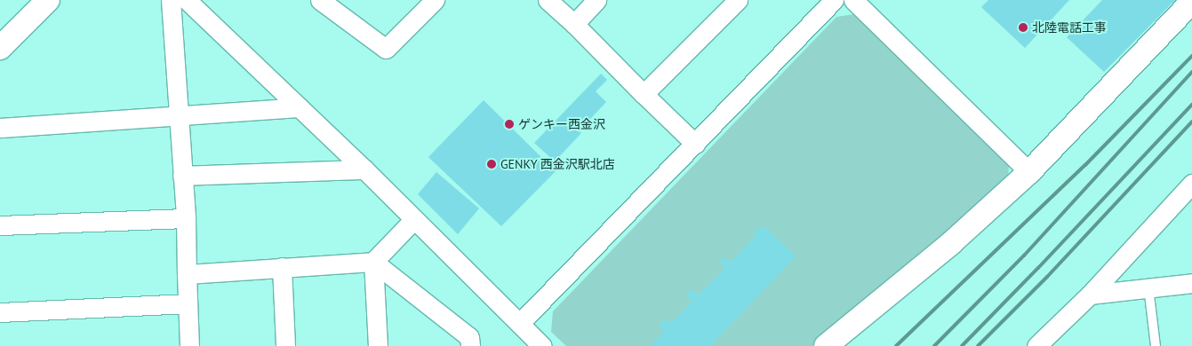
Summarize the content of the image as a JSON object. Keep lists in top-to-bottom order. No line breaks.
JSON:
{"places":["北陸電話工事","ゲンキー西金沢","GENKY 西金沢駅北店"]}
